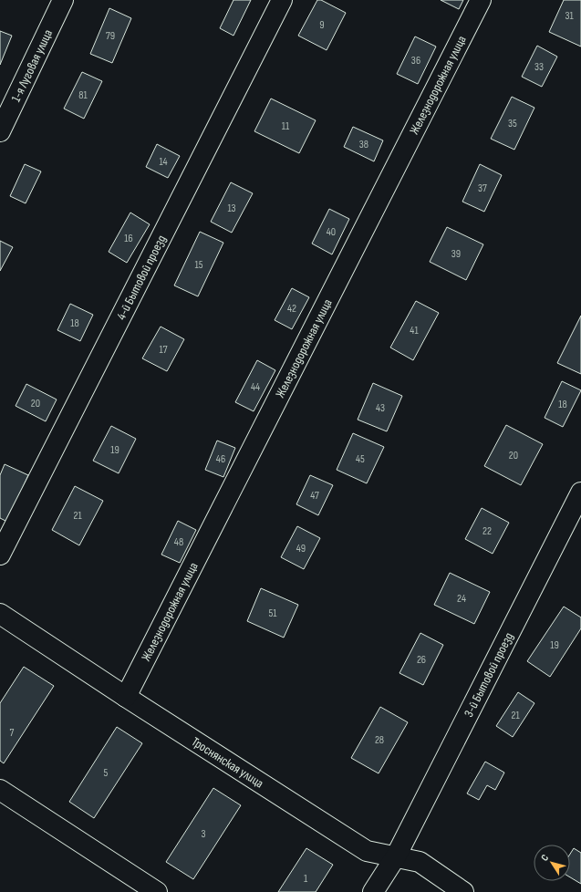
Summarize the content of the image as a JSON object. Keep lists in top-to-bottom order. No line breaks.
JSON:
{"streets":{"street":["1-я Луговая улица","Железнодорожная улица","4-й Бытовой проезд","3-й Бытовой проезд","Троснянская улица"]},"crossings":[["Железнодорожная улица","Троснянская улица"],["3-й Бытовой проезд","Троснянская улица"]],"house_numbers":["31","9","79","36","33","81","35","11","38","14","37","13","40","16","39","15","42","18","41","17","44","20","18","43","19","20","46","45","47","21","22","48","49","24","51","19","26","21","7","28","5","3","1"],"north":"top left"}
